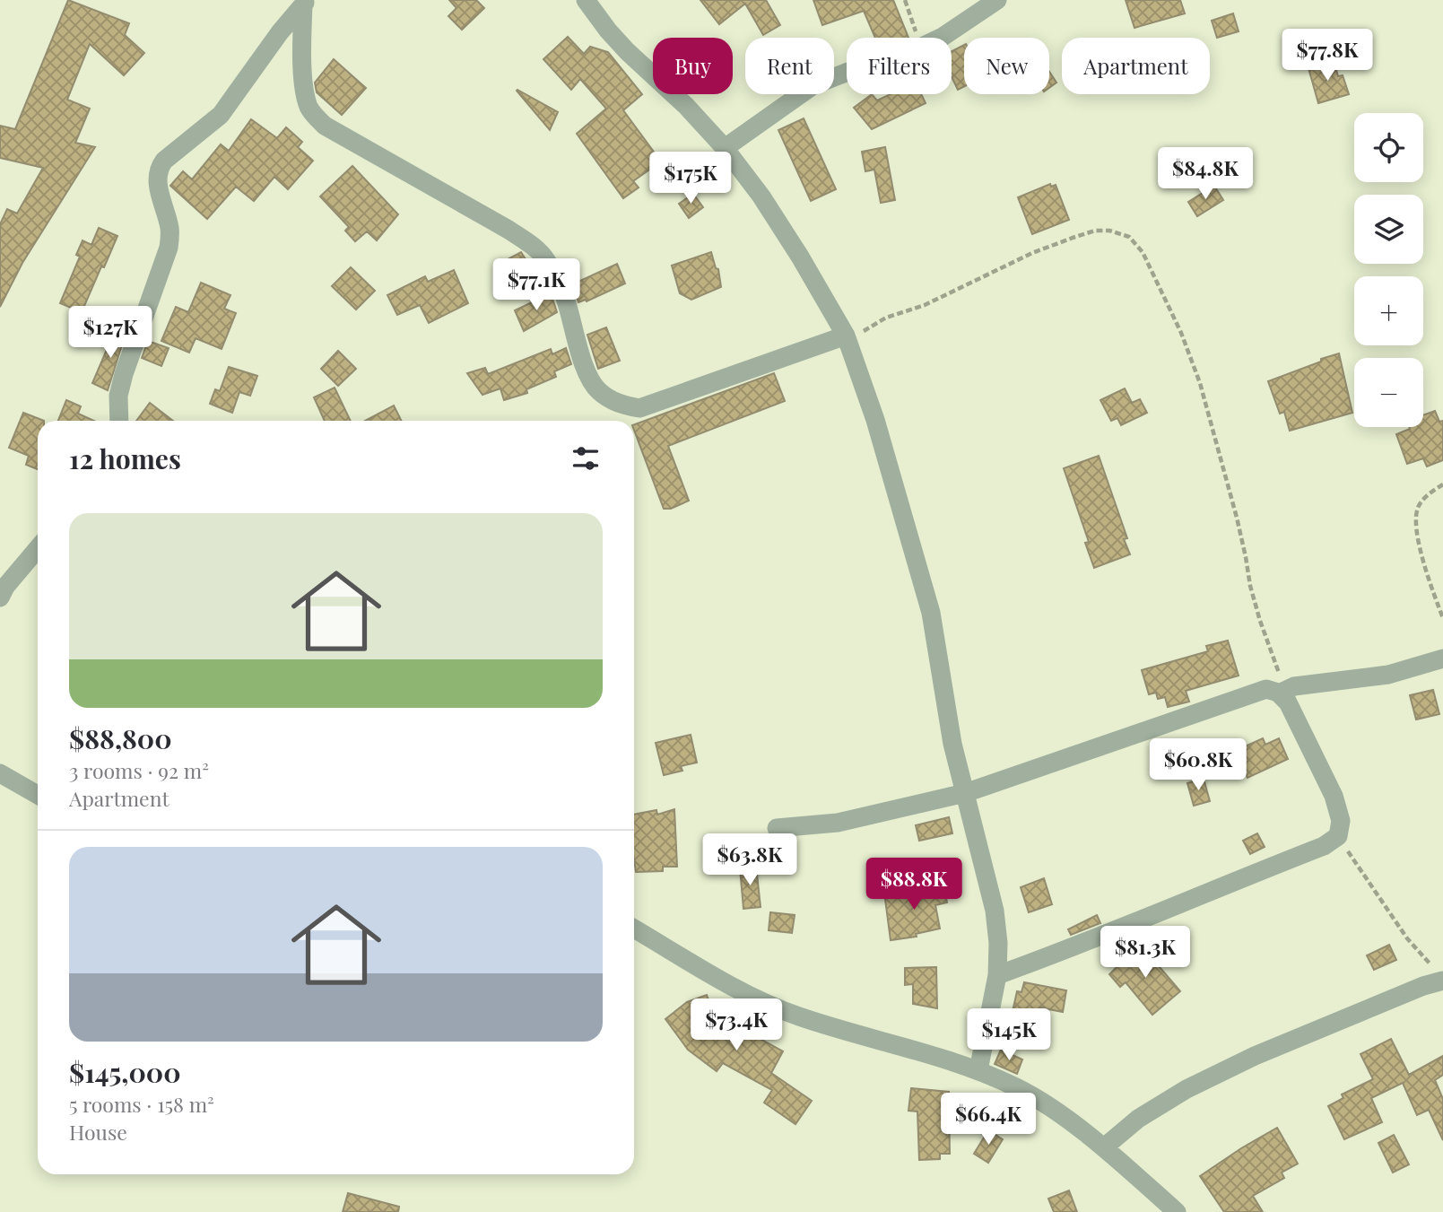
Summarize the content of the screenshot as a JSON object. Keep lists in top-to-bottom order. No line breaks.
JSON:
{"page":{"price":["$77.8K","$84.8K","$175K","$77.1K","$127K","$60.8K","$63.8K","$88.8K","$81.3K","$73.4K","$145K","$66.4K"],"chip":["Buy","Rent","Filters","New","Apartment"],"map_buttons":["+","−"],"heading":"12 homes","list":[{"name":"$88,800","note":"3 rooms · 92 m² · Apartment"},{"name":"$145,000","note":"5 rooms · 158 m² · House"}]}}
